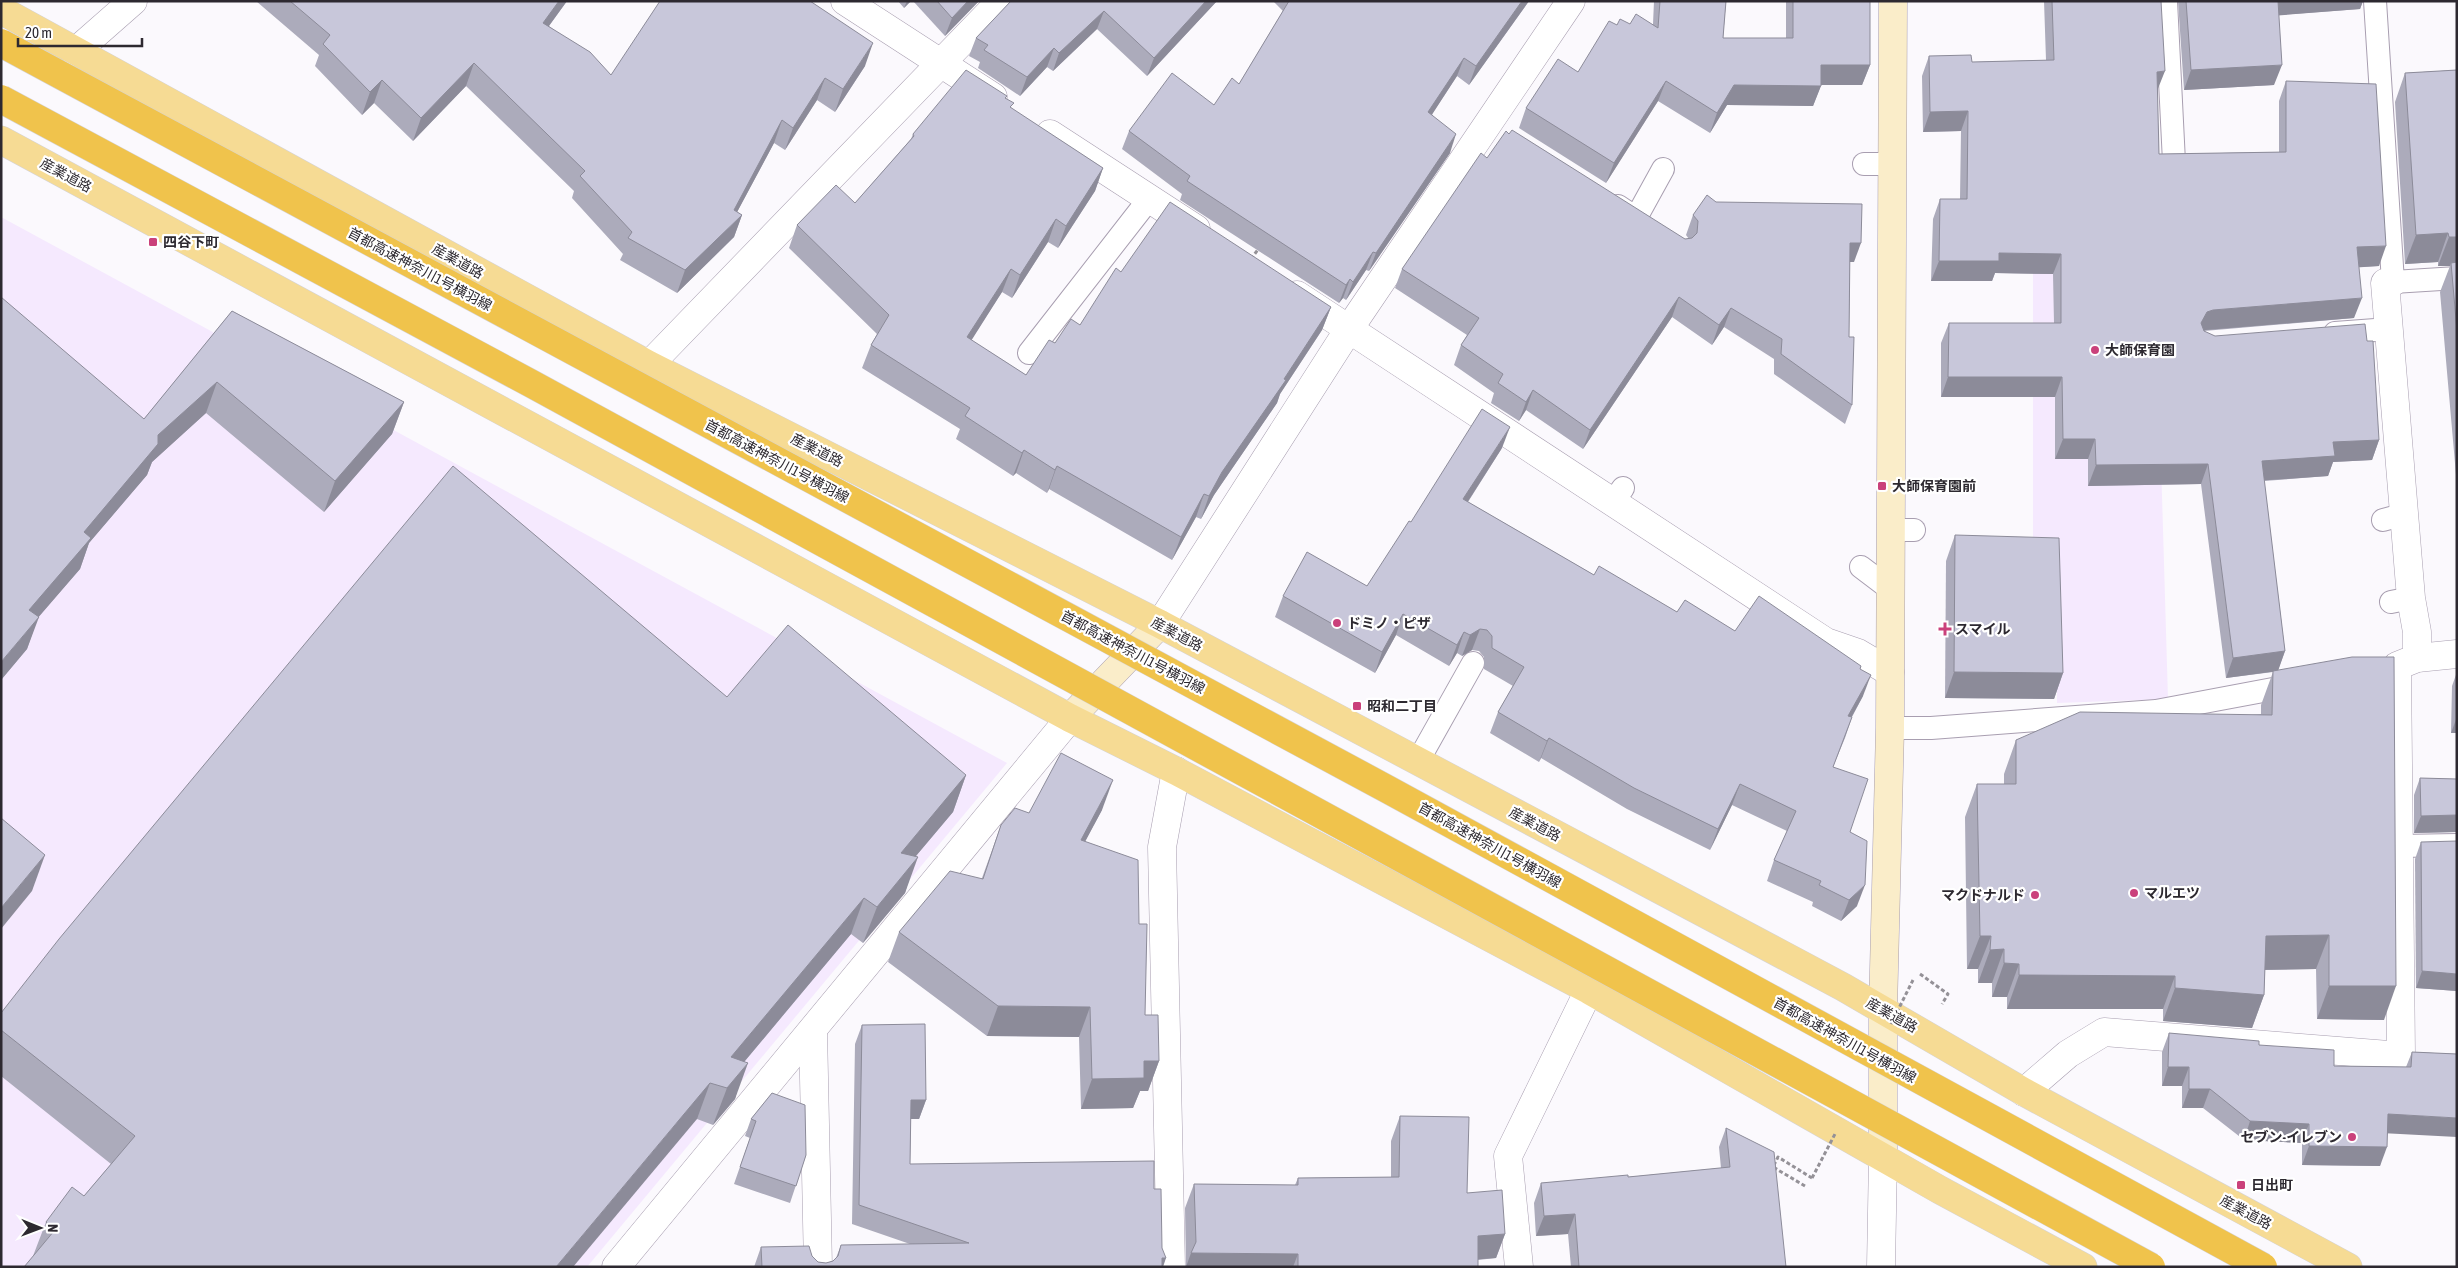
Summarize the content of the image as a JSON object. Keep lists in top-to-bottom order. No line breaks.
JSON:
{"streets":{"highway":["首都高速神奈川1号横羽線"],"main road":["産業道路"]},"places":{"transit":["四谷下町","大師保育園前","昭和二丁目","日出町"],"other":["大師保育園","ドミノ・ピザ","マルエツ","マクドナルド","セブン-イレブン"],"health":["スマイル"]},"scale_bar":"20 m","north":"right"}
